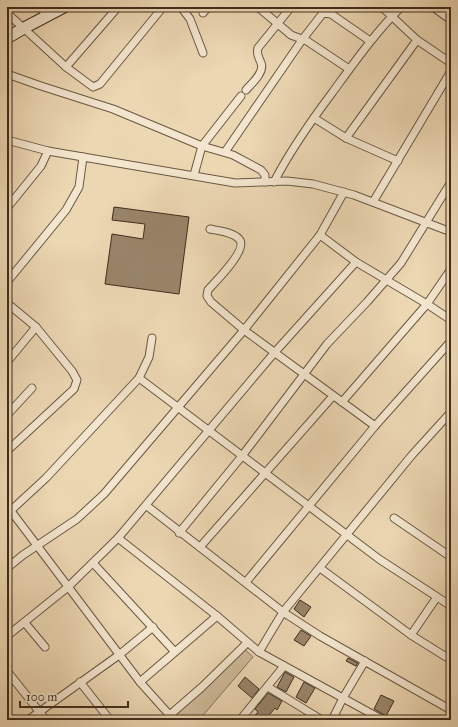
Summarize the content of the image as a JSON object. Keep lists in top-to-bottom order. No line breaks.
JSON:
{"scale_bar":"100 m"}
